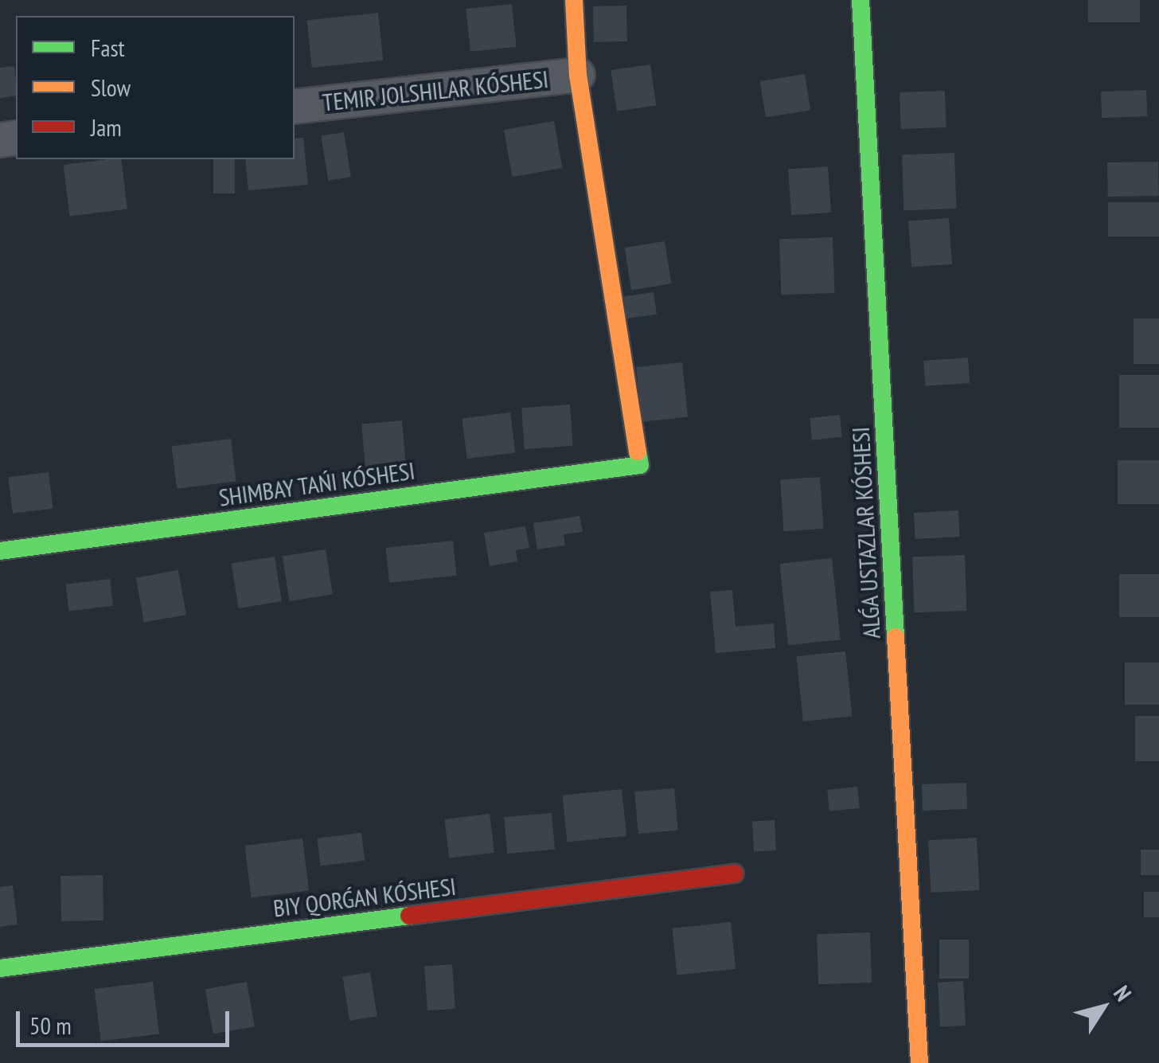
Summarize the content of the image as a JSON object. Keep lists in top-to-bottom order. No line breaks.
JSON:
{"streets":{"street":["ALǴA USTAZLAR KÓSHESI","BIY QORǴAN KÓSHESI"]},"legend":["Fast","Slow","Jam"],"scale_bar":"50 m","north":"top right"}
